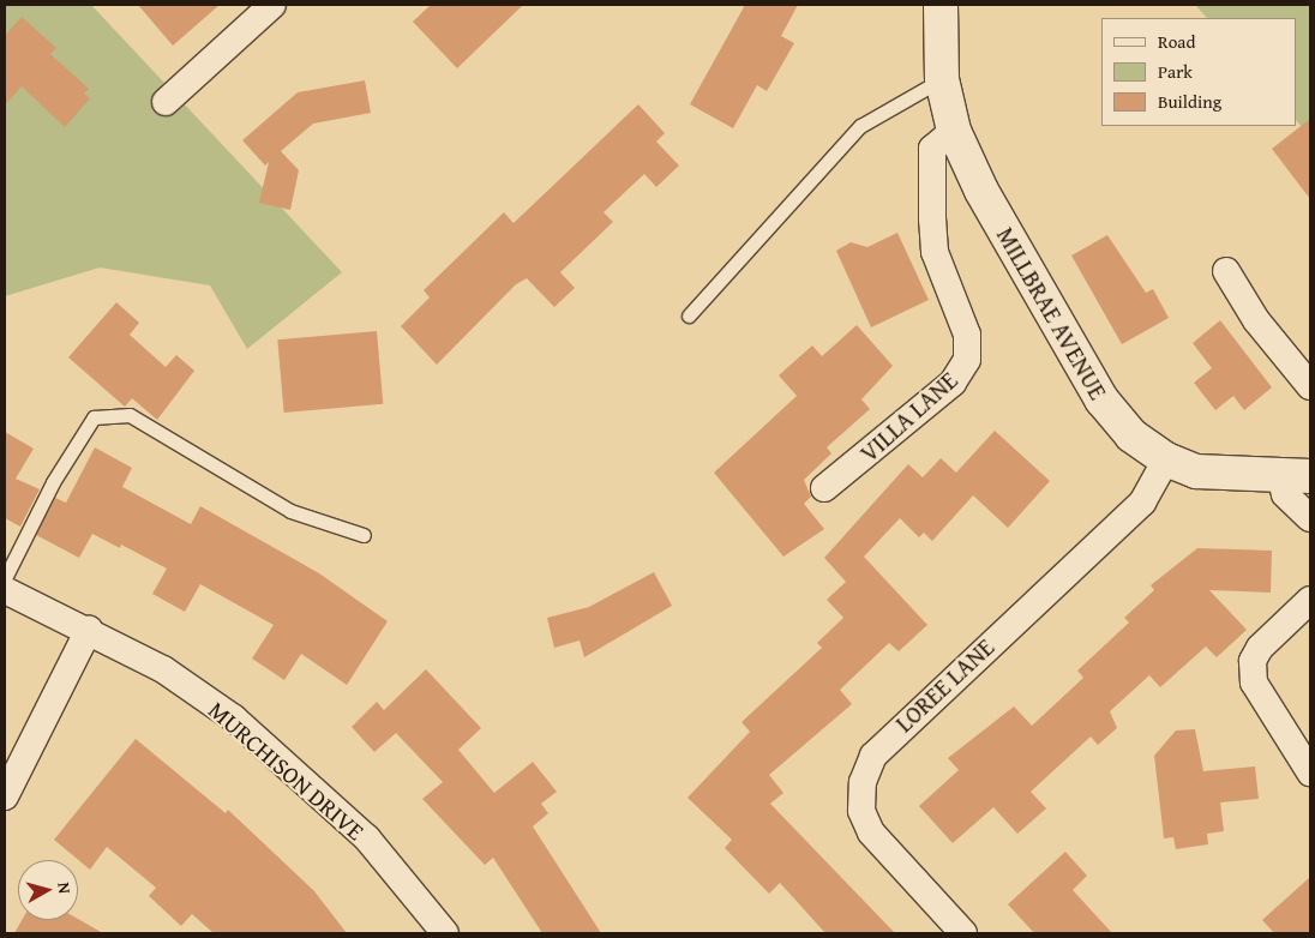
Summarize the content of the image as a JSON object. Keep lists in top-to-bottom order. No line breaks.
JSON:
{"streets":{"street":["MILLBRAE AVENUE","VILLA LANE","LOREE LANE","MURCHISON DRIVE"]},"crossings":[["MILLBRAE AVENUE","VILLA LANE"],["MILLBRAE AVENUE","LOREE LANE"]],"legend":["Road","Park","Building"],"north":"right"}
